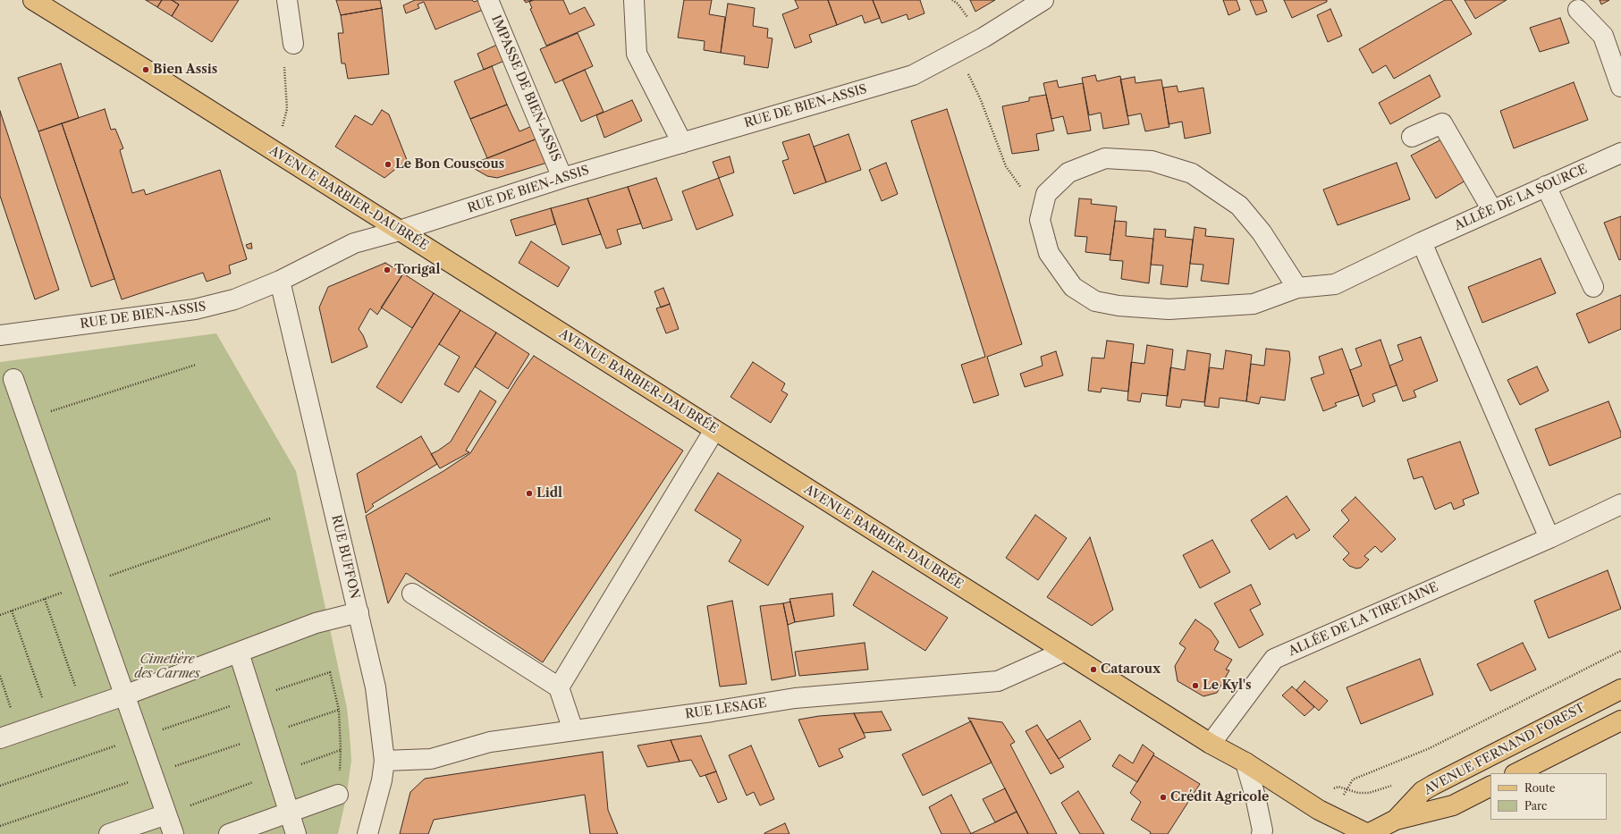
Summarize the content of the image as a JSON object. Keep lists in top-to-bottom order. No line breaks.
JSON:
{"streets":{"main road":["AVENUE BARBIER-DAUBRÉE","AVENUE FERNAND FOREST"],"street":["IMPASSE DE BIEN-ASSIS","RUE DE BIEN-ASSIS","ALLÉE DE LA SOURCE","RUE BUFFON","ALLÉE DE LA TIRETAINE","RUE LESAGE"]},"crossings":[["IMPASSE DE BIEN-ASSIS","RUE DE BIEN-ASSIS"],["RUE DE BIEN-ASSIS","AVENUE BARBIER-DAUBRÉE"],["RUE DE BIEN-ASSIS","RUE BUFFON"],["AVENUE BARBIER-DAUBRÉE","ALLÉE DE LA TIRETAINE"],["AVENUE BARBIER-DAUBRÉE","RUE LESAGE"],["AVENUE BARBIER-DAUBRÉE","AVENUE FERNAND FOREST"],["RUE BUFFON","RUE LESAGE"]],"parks":["Cimetière des Carmes"],"places":["Bien Assis","Le Bon Couscous","Torigal","Lidl","Cataroux","Le Kyl's","Crédit Agricole"],"legend":["Route","Parc"]}
